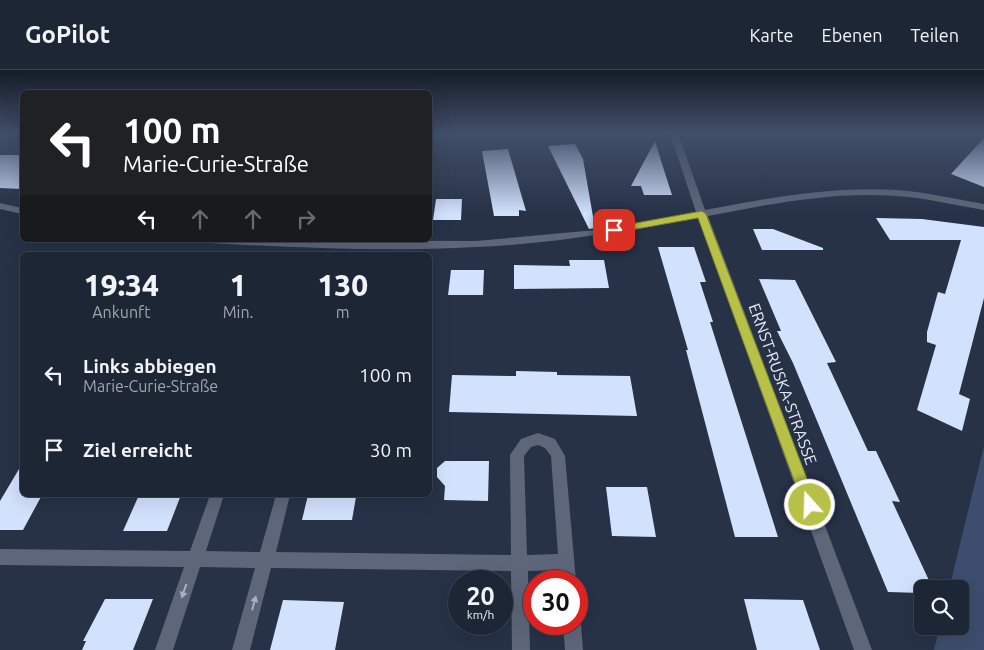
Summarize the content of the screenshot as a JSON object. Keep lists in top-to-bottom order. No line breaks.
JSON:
{"streets":{"street":["ERNST-RUSKA-STRASSE"]},"page":{"header":"GoPilot","nav":["Karte","Ebenen","Teilen"],"turn":["100 m","Marie-Curie-Straße"],"eta":["19:34","Ankunft","1","Min.","130","m"],"list":[{"name":"Links abbiegen","note":"Marie-Curie-Straße","value":"100 m"},{"name":"Ziel erreicht","value":"30 m"}],"speed":"20 km/h","limit":"30"}}
